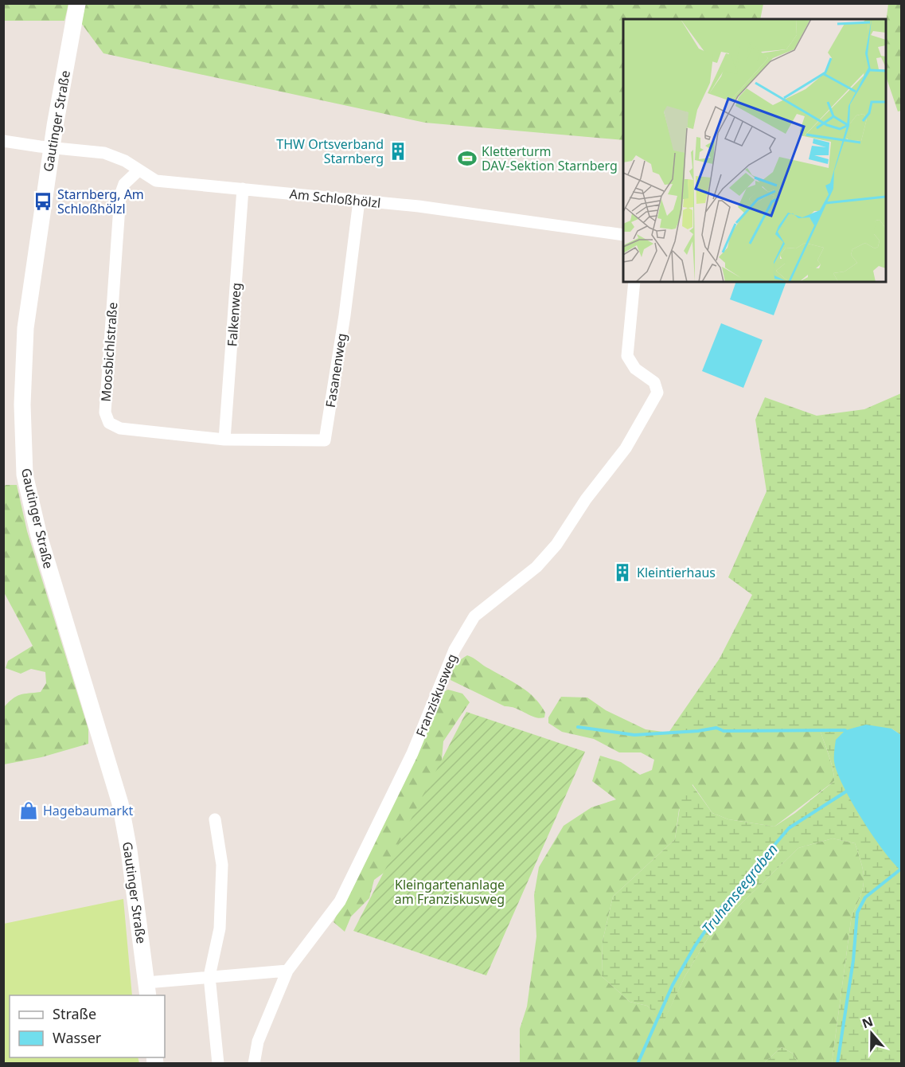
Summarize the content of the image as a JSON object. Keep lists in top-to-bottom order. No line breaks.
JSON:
{"streets":{"main road":["Gautinger Straße"],"street":["Am Schloßhölzl","Falkenweg","Moosbichlstraße","Fasanenweg","Franziskusweg"]},"crossings":[["Gautinger Straße","Am Schloßhölzl"],["Am Schloßhölzl","Falkenweg"],["Am Schloßhölzl","Moosbichlstraße"],["Am Schloßhölzl","Fasanenweg"],["Falkenweg","Moosbichlstraße"],["Falkenweg","Fasanenweg"],["Moosbichlstraße","Fasanenweg"]],"water":["Truhenseegraben"],"parks":["Kleingartenanlage am Franziskusweg"],"places":{"building":["THW Ortsverband Starnberg","Kleintierhaus"],"sports":["Kletterturm DAV-Sektion Starnberg"],"bus stop":["Starnberg, Am Schloßhölzl"],"shop":["Hagebaumarkt"]},"legend":["Straße","Wasser"],"north":"top"}
